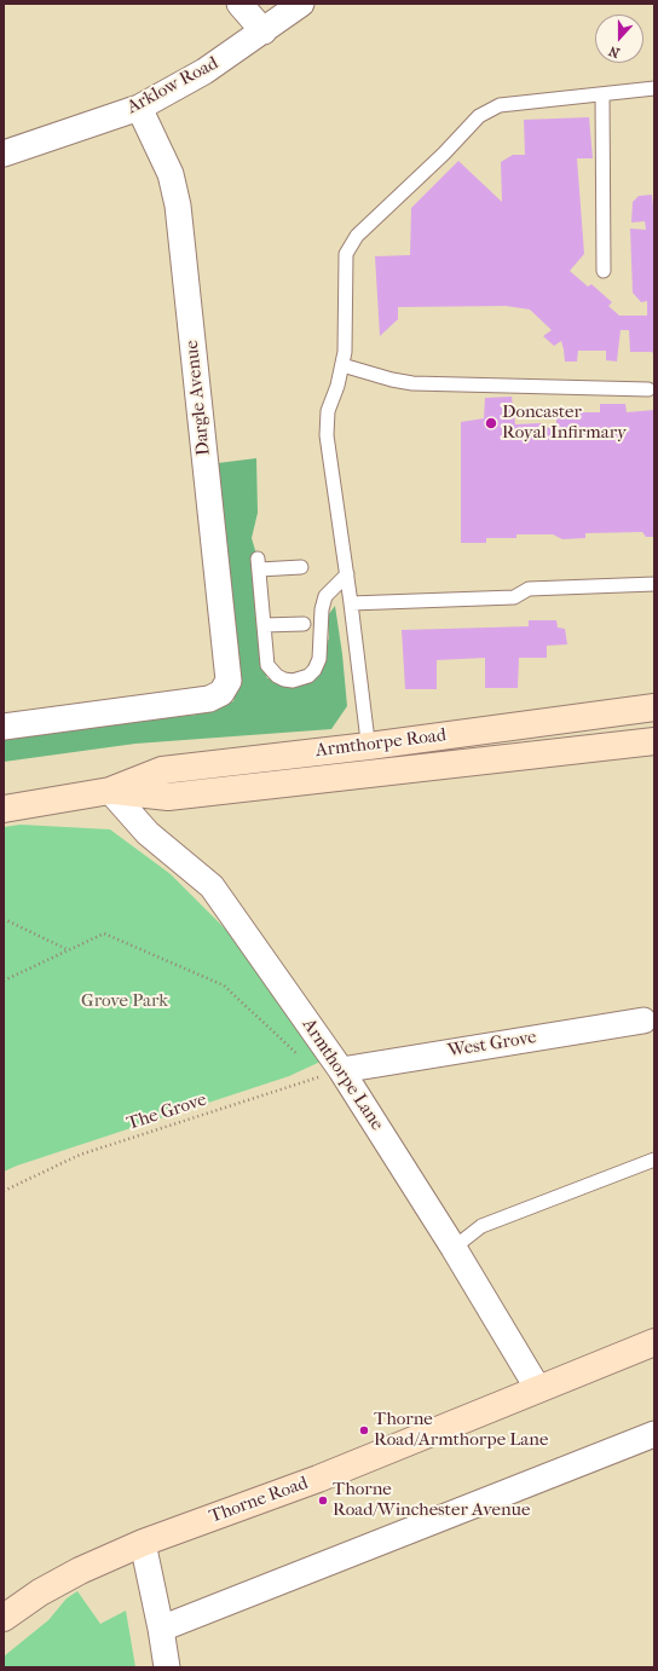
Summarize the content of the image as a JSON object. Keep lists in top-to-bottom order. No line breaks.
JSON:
{"streets":{"street":["Arklow Road","Dargle Avenue","Armthorpe Road","West Grove","Armthorpe Lane","Thorne Road"],"path":["The Grove"]},"crossings":[["Arklow Road","Dargle Avenue"],["Armthorpe Road","Armthorpe Lane"],["West Grove","Armthorpe Lane"],["West Grove","The Grove"],["Armthorpe Lane","The Grove"],["Armthorpe Lane","Thorne Road"]],"parks":["Grove Park"],"places":["Doncaster Royal Infirmary","Thorne Road/Armthorpe Lane","Thorne Road/Winchester Avenue"],"north":"bottom"}
